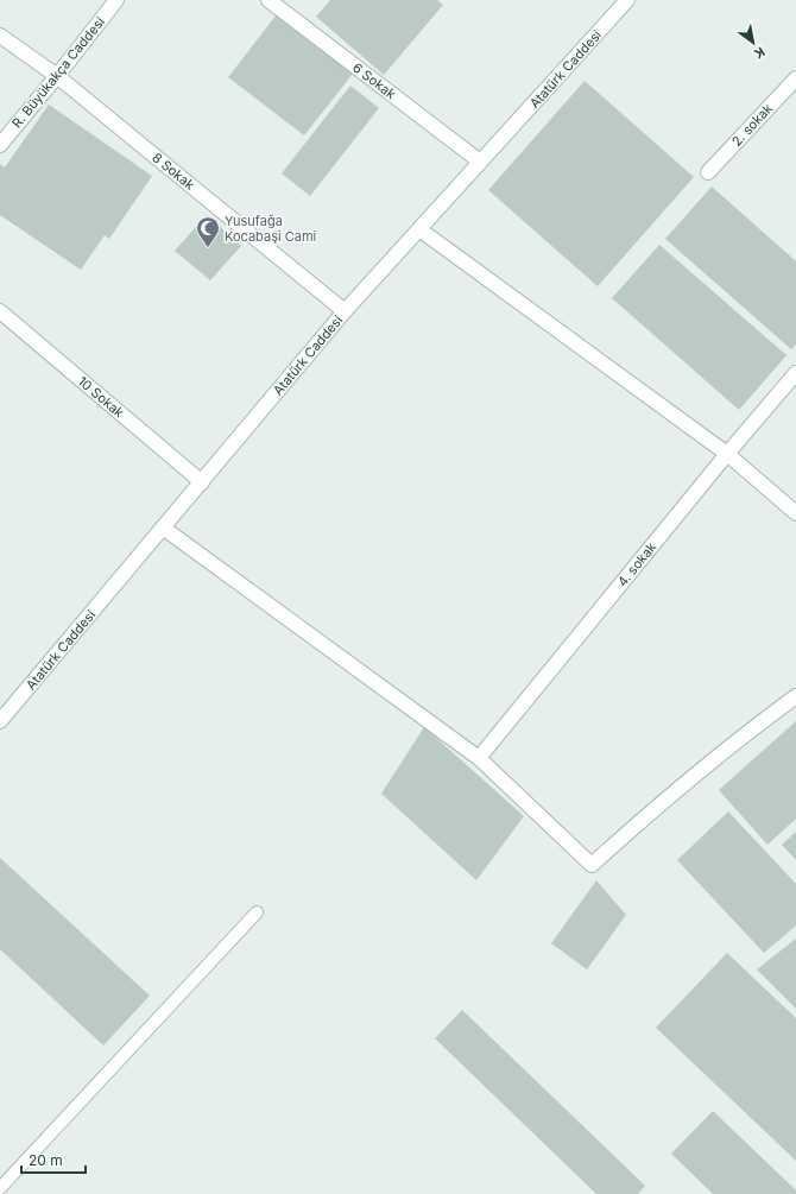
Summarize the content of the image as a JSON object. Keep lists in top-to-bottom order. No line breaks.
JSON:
{"streets":{"street":["Atatürk Caddesi","R. Büyükakça Caddesi","6 Sokak","2. sokak","8 Sokak","10 Sokak","4. sokak"]},"crossings":[["Atatürk Caddesi","6 Sokak"],["Atatürk Caddesi","8 Sokak"],["Atatürk Caddesi","10 Sokak"],["R. Büyükakça Caddesi","8 Sokak"]],"places":{"mosque":["Yusufağa Kocabaşi Cami"]},"scale_bar":"20 m","north":"bottom right"}
